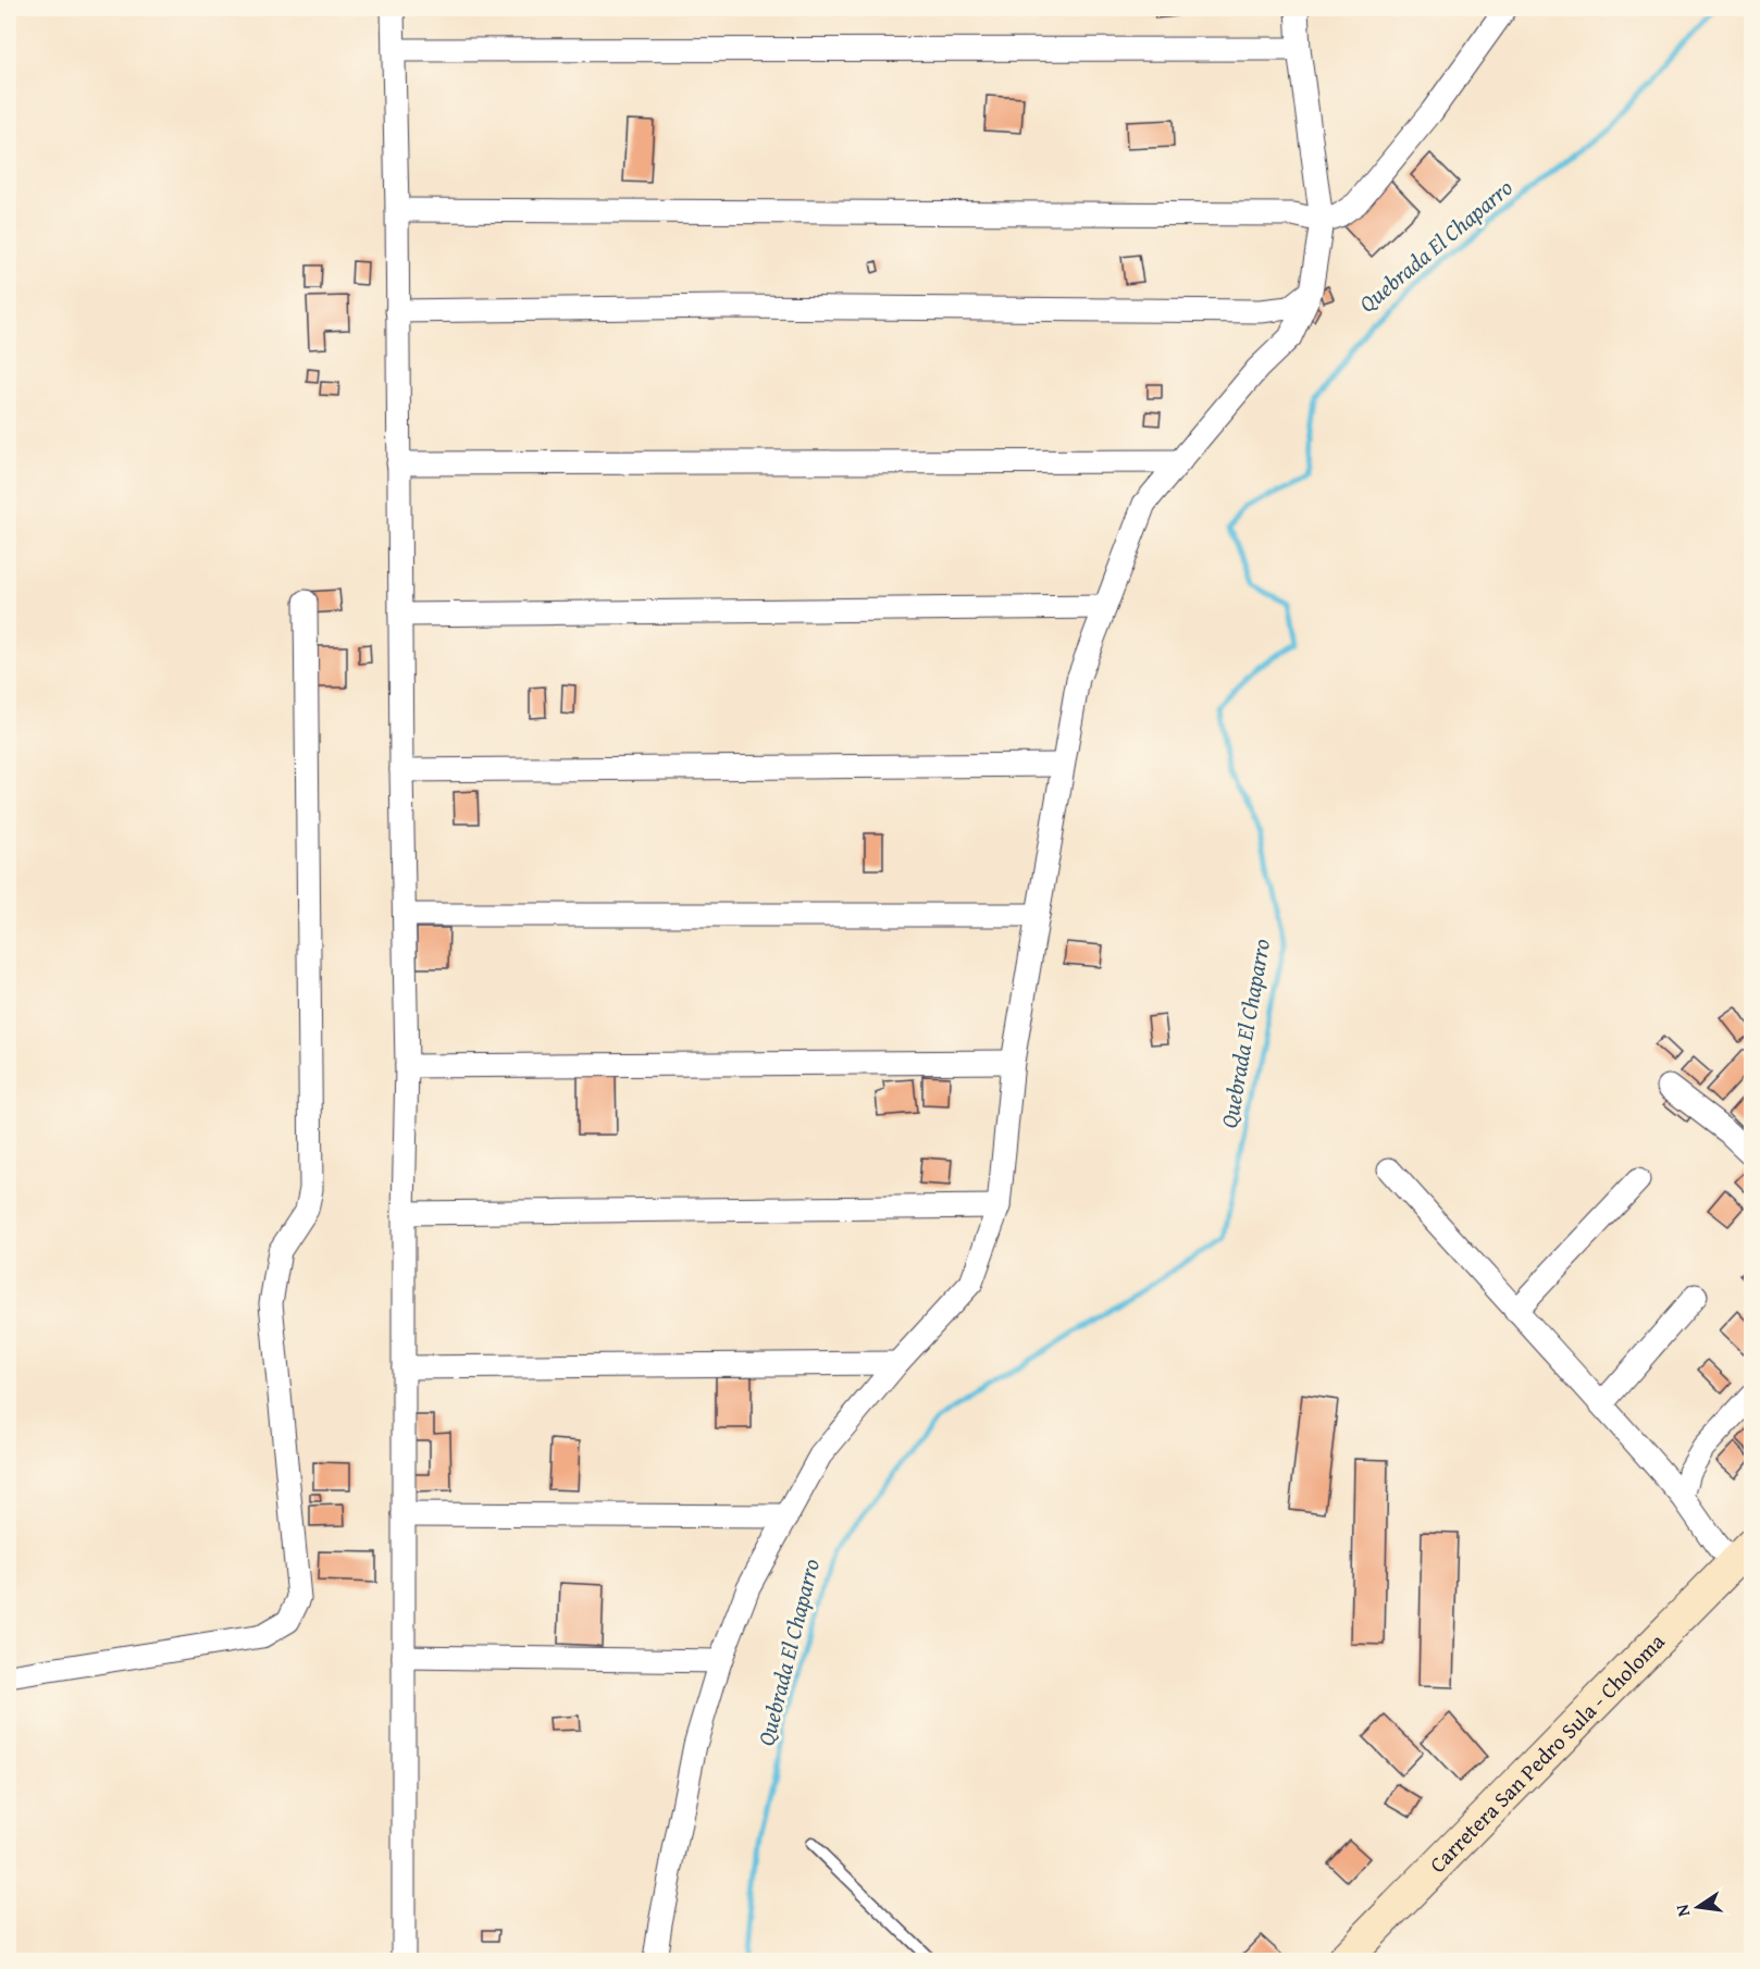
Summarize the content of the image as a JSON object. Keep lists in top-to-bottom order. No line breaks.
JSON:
{"streets":{"main road":["Carretera San Pedro Sula - Choloma"]},"water":["Quebrada El Chaparro"],"north":"left"}
